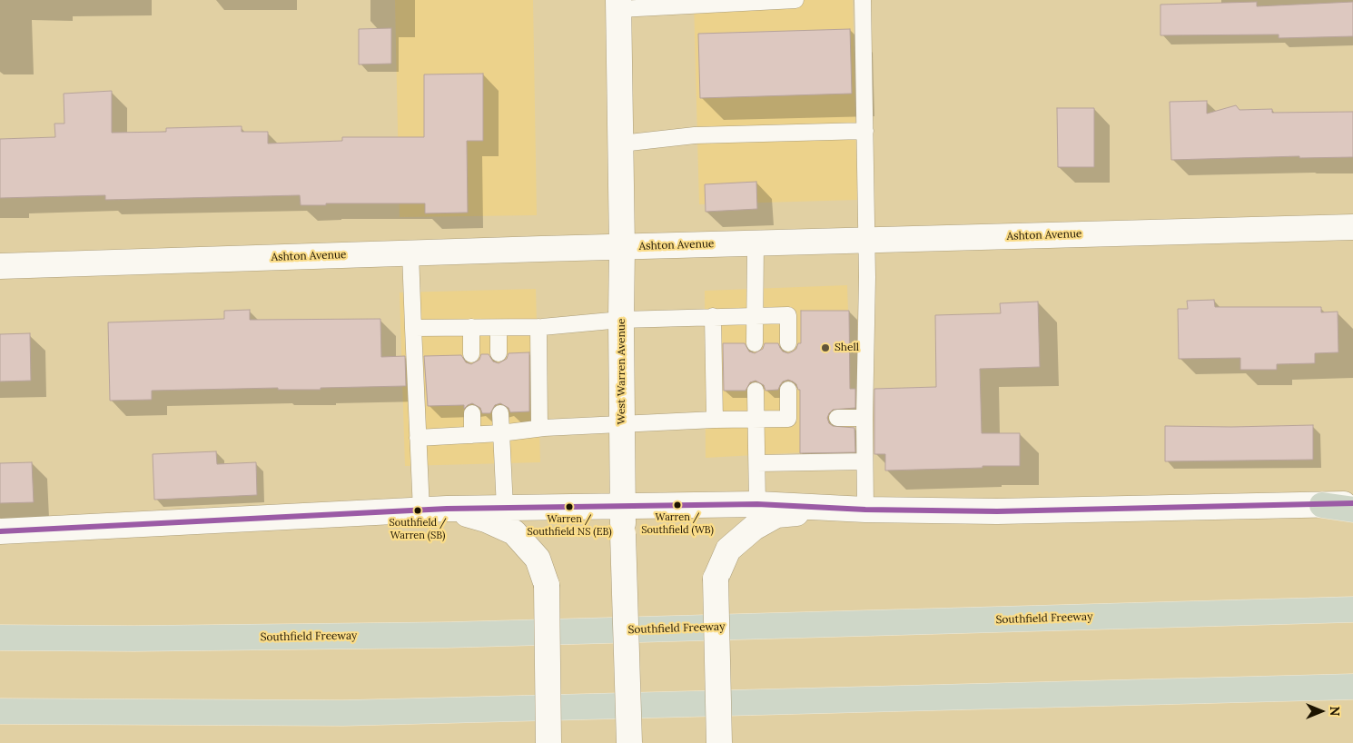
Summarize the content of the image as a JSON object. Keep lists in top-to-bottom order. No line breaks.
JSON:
{"streets":{"highway":["Southfield Freeway"],"main road":["Ashton Avenue","West Warren Avenue"]},"crossings":[["Ashton Avenue","West Warren Avenue"]],"places":["Shell","Warren / Southfield (WB)","Warren / Southfield NS (EB)","Southfield / Warren (SB)"],"north":"right"}
